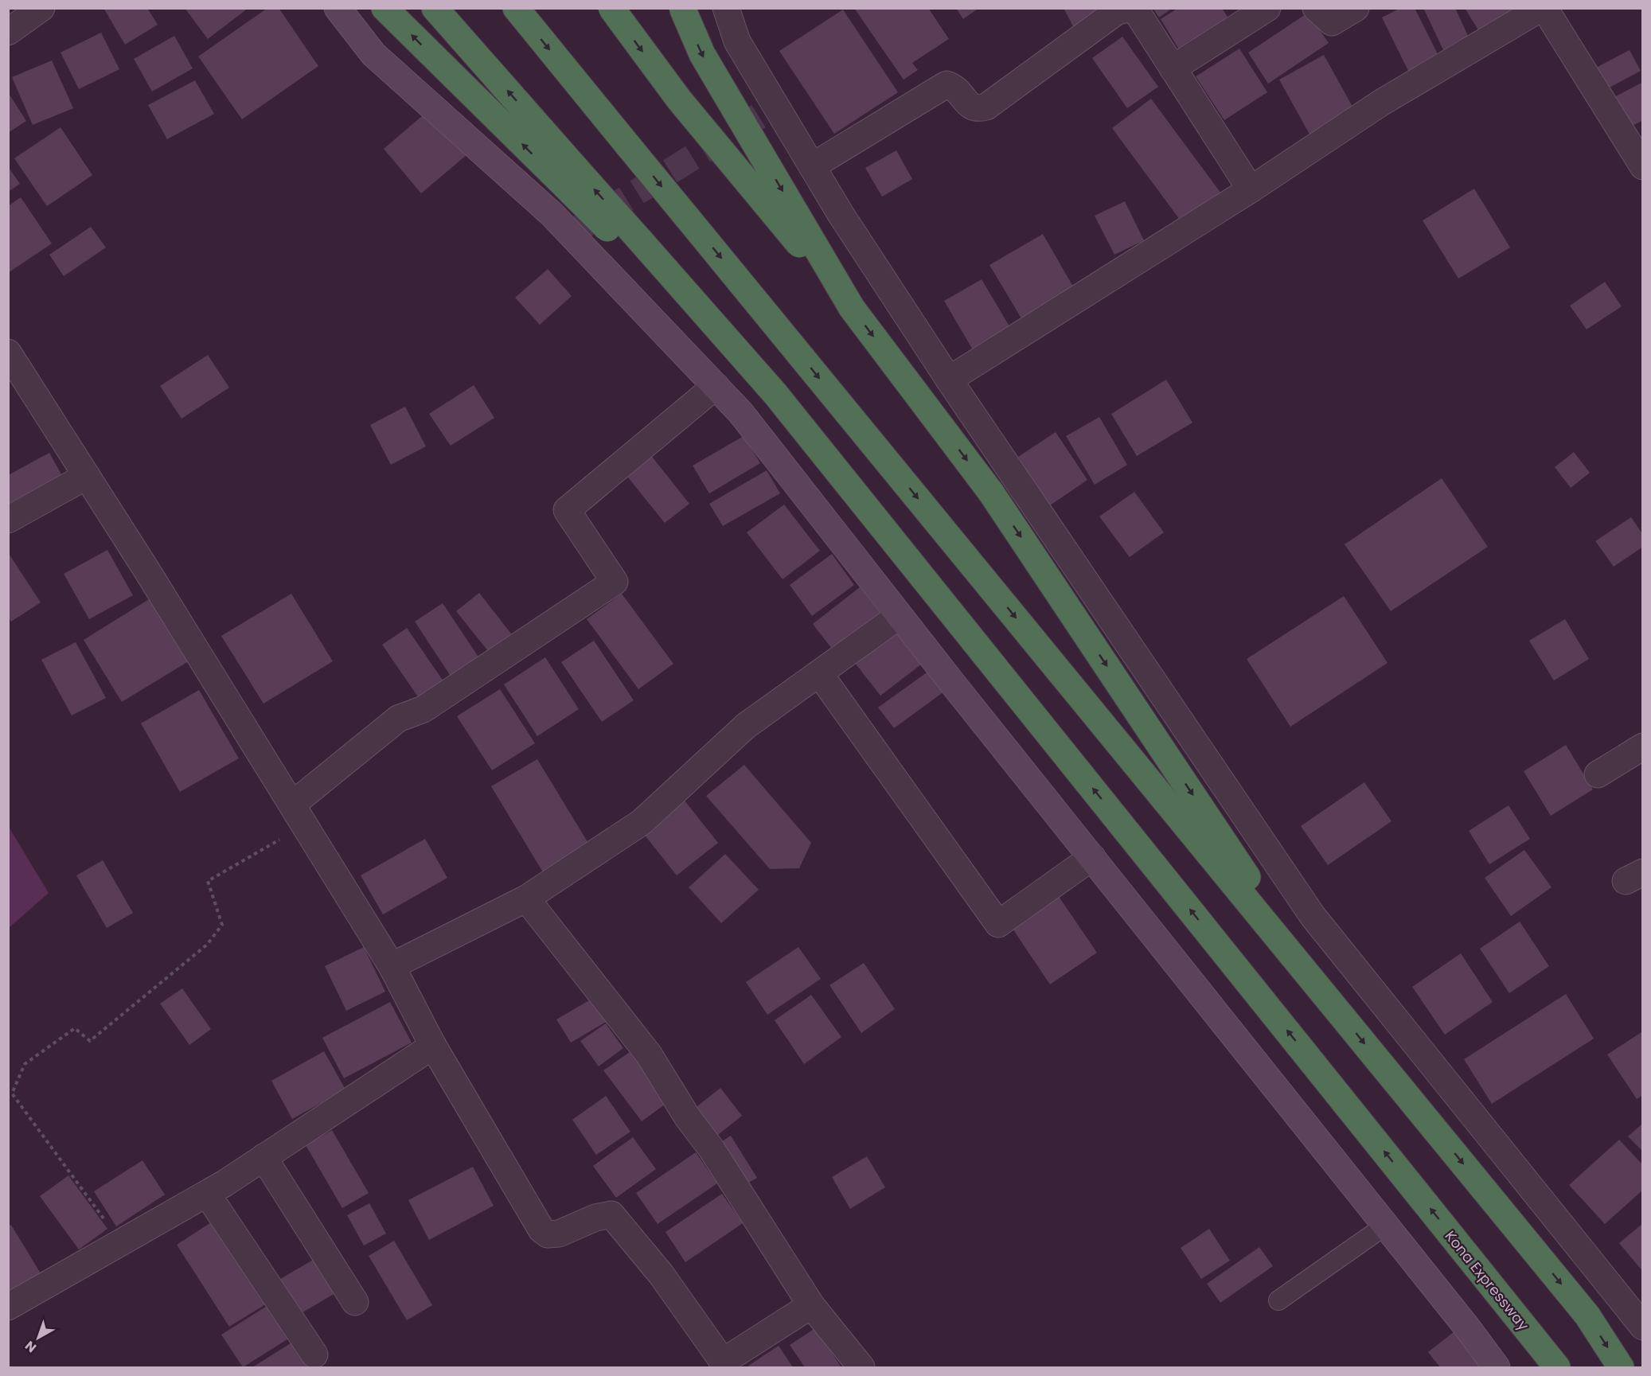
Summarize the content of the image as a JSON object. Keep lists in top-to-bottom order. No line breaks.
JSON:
{"streets":{"highway":["Kona Expressway"]},"north":"bottom left"}
